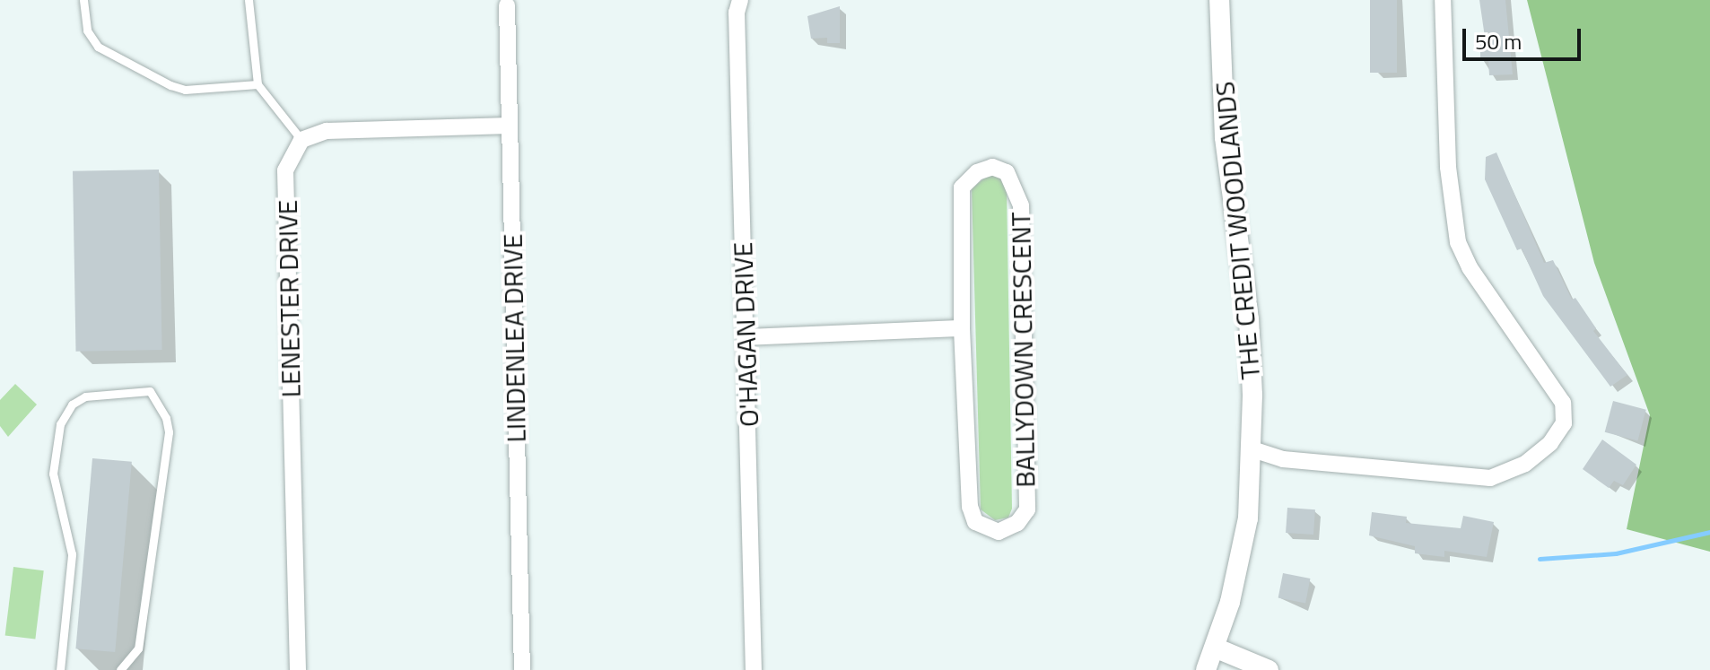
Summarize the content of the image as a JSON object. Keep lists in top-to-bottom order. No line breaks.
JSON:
{"streets":{"street":["THE CREDIT WOODLANDS","LENESTER DRIVE","O'HAGAN DRIVE","LINDENLEA DRIVE","BALLYDOWN CRESCENT"]},"scale_bar":"50 m"}
